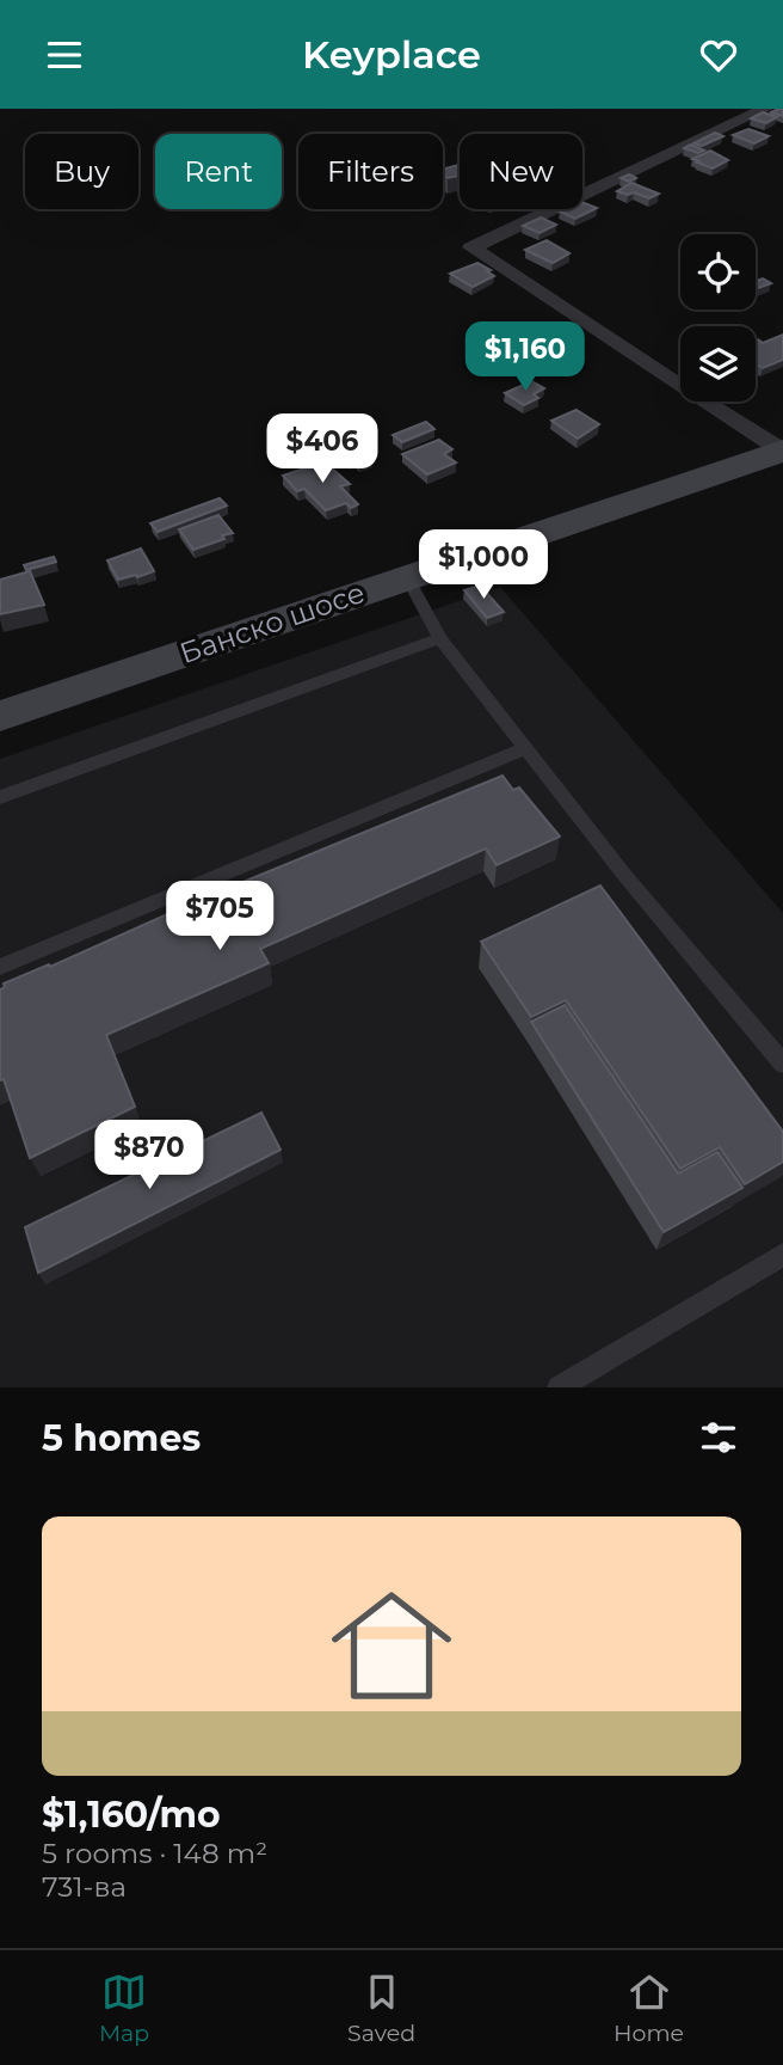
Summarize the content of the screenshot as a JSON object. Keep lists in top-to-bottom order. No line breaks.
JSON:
{"streets":{"street":["Банско шосе"]},"page":{"header":"Keyplace","chip":["Buy","Rent","Filters","New"],"price":["$1,160","$406","$1,000","$705","$870"],"heading":"5 homes","list":[{"name":"$1,160/mo","note":"5 rooms · 148 m² · 731-ва"}],"tabs":["Map","Saved","Home"]}}
